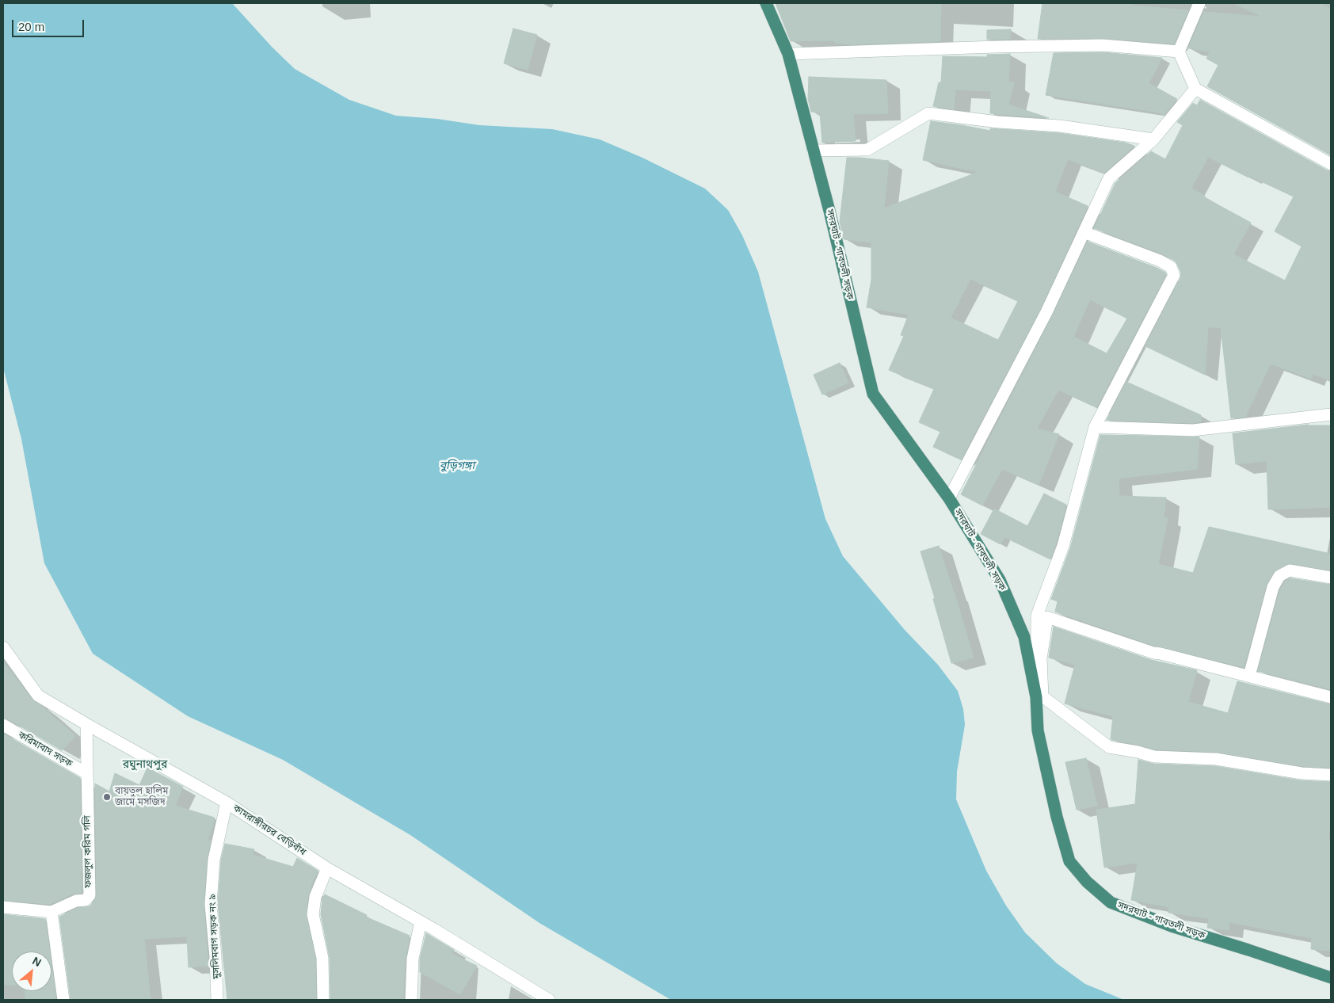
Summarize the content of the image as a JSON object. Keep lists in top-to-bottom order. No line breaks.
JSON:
{"streets":{"highway":["সদরঘাট - গাবতলী সড়ক"],"street":["করিমাবাদ সড়ক","কামরাঙ্গীরচর বেড়িবাঁধ","ফজলুল করিম গলি","মুসলিমবাগ সড়ক নং ৯"]},"crossings":[["করিমাবাদ সড়ক","ফজলুল করিম গলি"],["কামরাঙ্গীরচর বেড়িবাঁধ","ফজলুল করিম গলি"],["কামরাঙ্গীরচর বেড়িবাঁধ","মুসলিমবাগ সড়ক নং ৯"]],"districts":["রঘুনাথপুর"],"water":["বুড়িগঙ্গা"],"places":["বায়তুল হালিম জামে মসজিদ"],"scale_bar":"20 m","north":"top right"}
